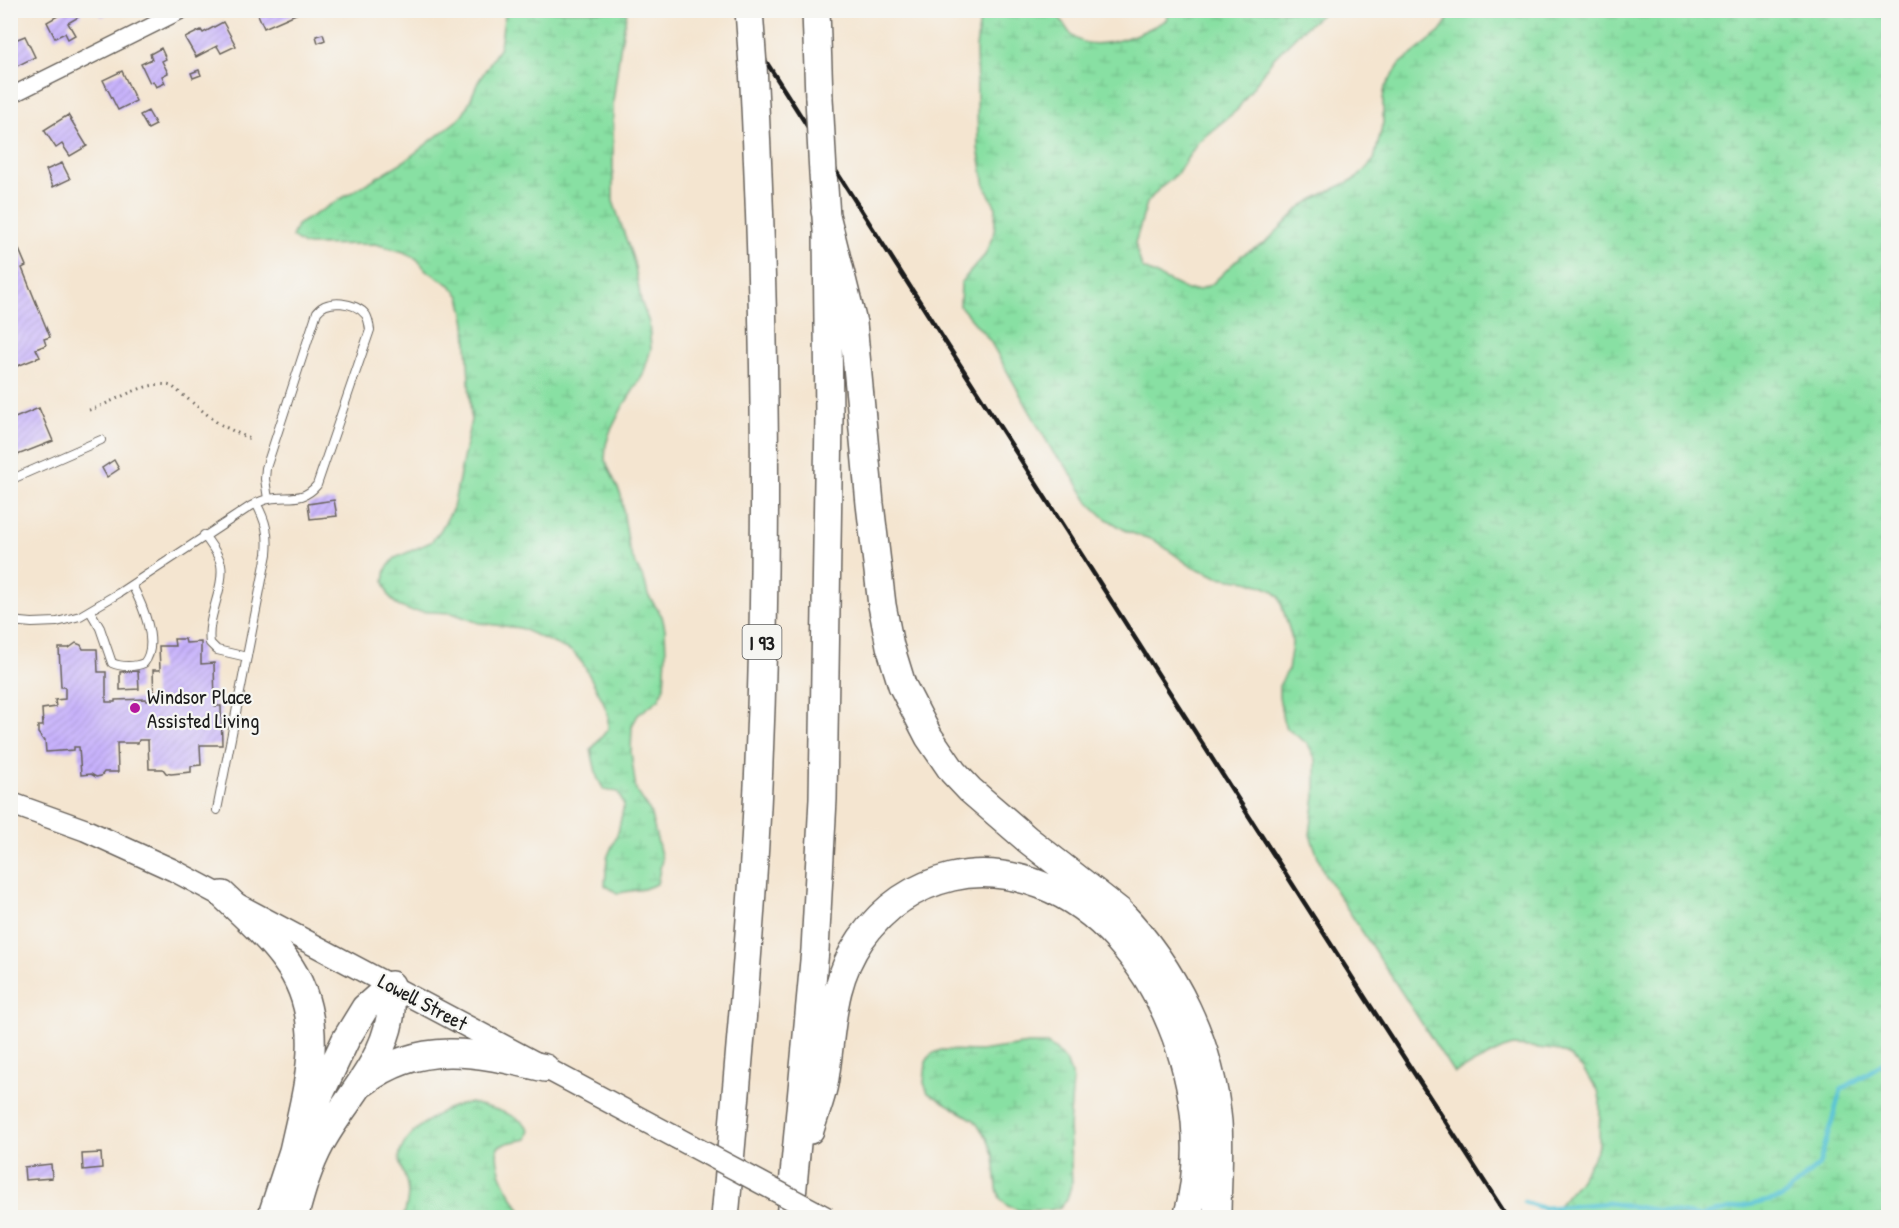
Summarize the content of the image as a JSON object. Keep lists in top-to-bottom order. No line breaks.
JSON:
{"streets":{"highway":["I 93"],"main road":["Lowell Street"]},"places":["Windsor Place Assisted Living"]}
